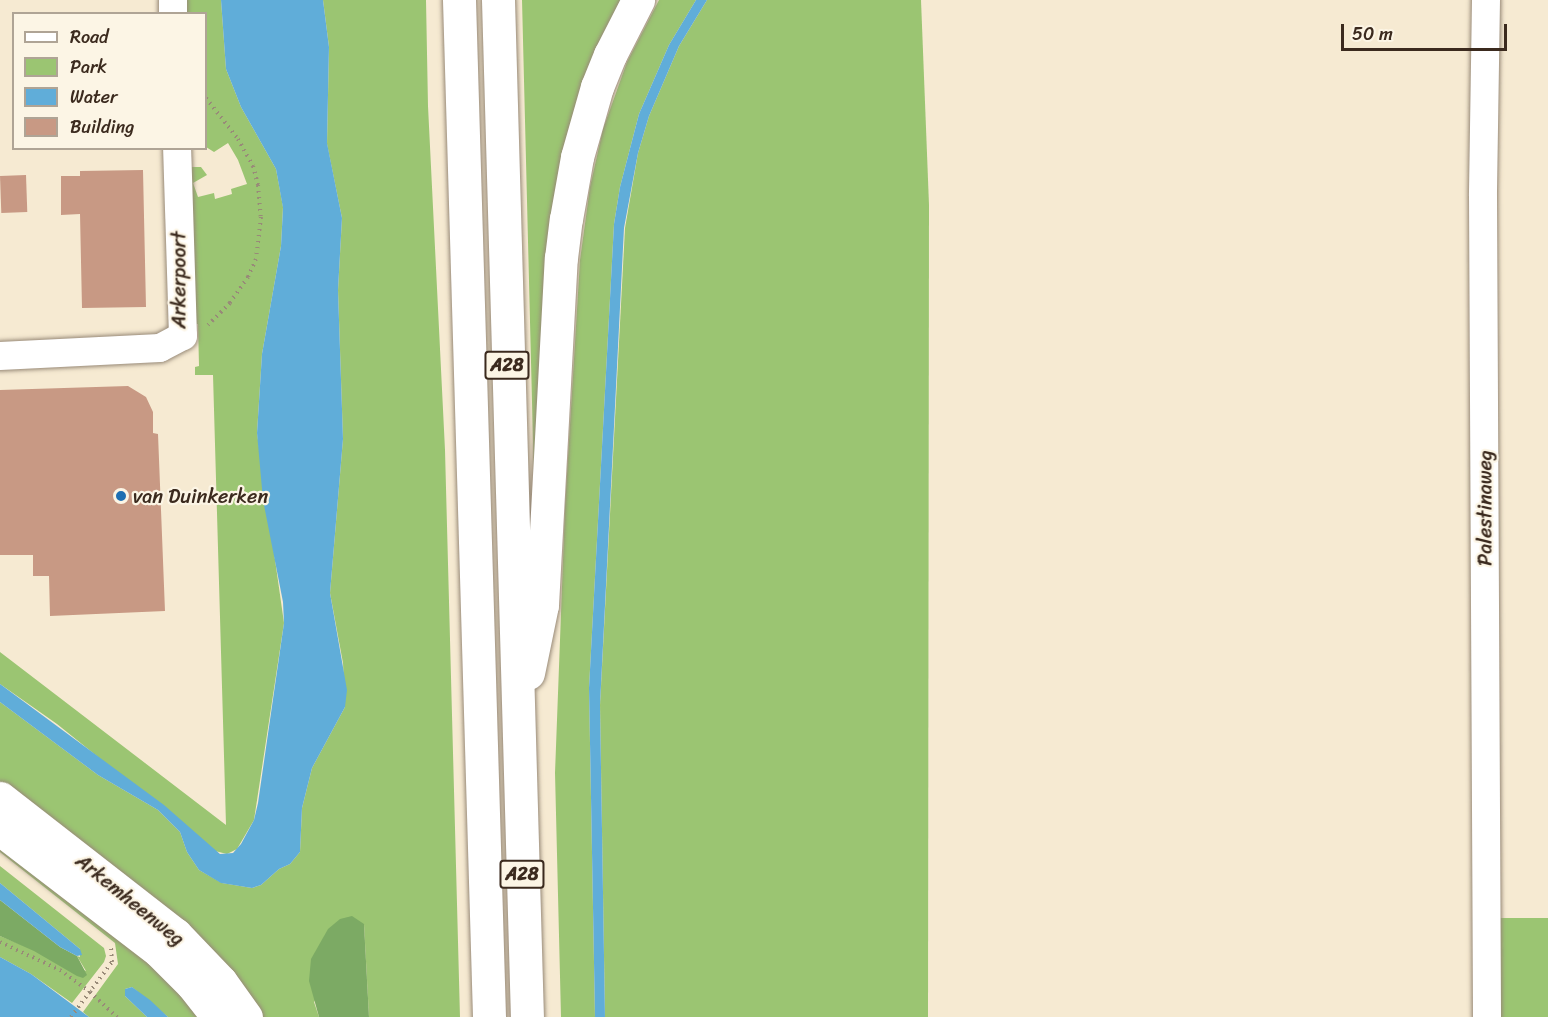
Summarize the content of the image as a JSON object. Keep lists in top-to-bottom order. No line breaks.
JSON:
{"streets":{"main road":["A28","Arkemheenweg"],"street":["Arkerpoort","Palestinaweg"]},"places":["van Duinkerken"],"legend":["Road","Park","Water","Building"],"scale_bar":"50 m"}
